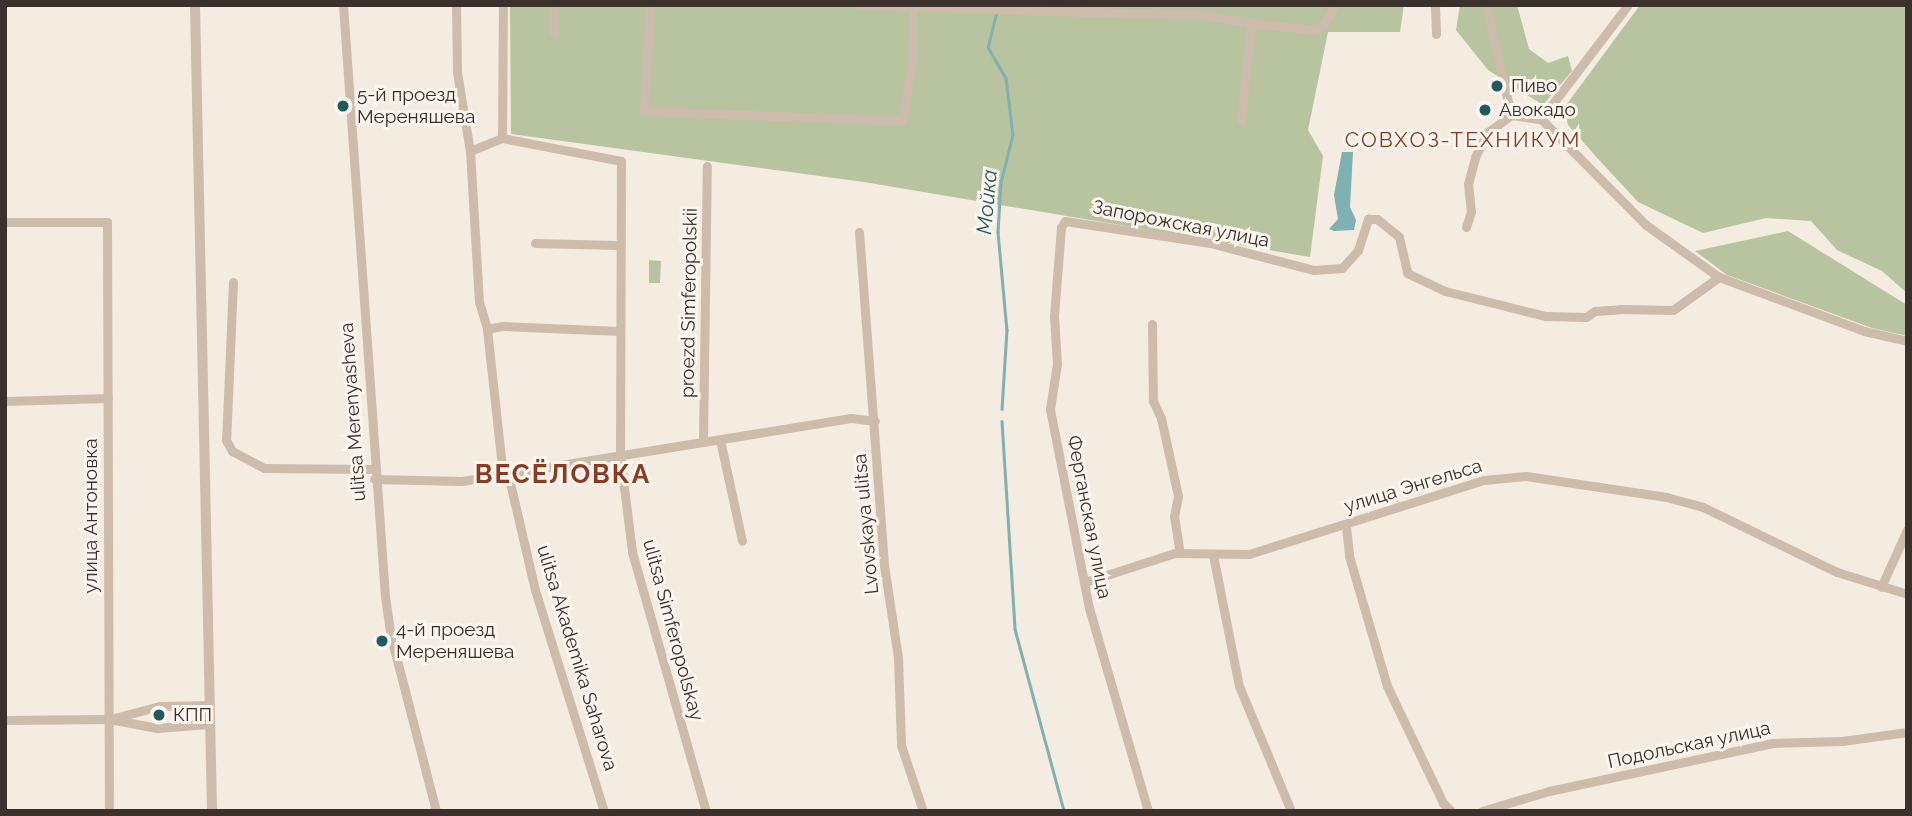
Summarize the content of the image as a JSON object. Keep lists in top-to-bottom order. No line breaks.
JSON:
{"streets":{"street":["Запорожская улица","proezd Simferopolskii","ulitsa Merenyasheva","улица Энгельса","улица Антоновка","Ферганская улица","Lvovskaya ulitsa","ulitsa Simferopolskay","ulitsa Akademika Saharova","Подольская улица"]},"crossings":[["Запорожская улица","Ферганская улица"],["улица Энгельса","Ферганская улица"]],"districts":["СОВХОЗ-ТЕХНИКУМ","ВЕСЁЛОВКА"],"water":["Мойка"],"places":["Пиво","5-й проезд Мереняшева","Авокадо","4-й проезд Мереняшева","КПП"]}
